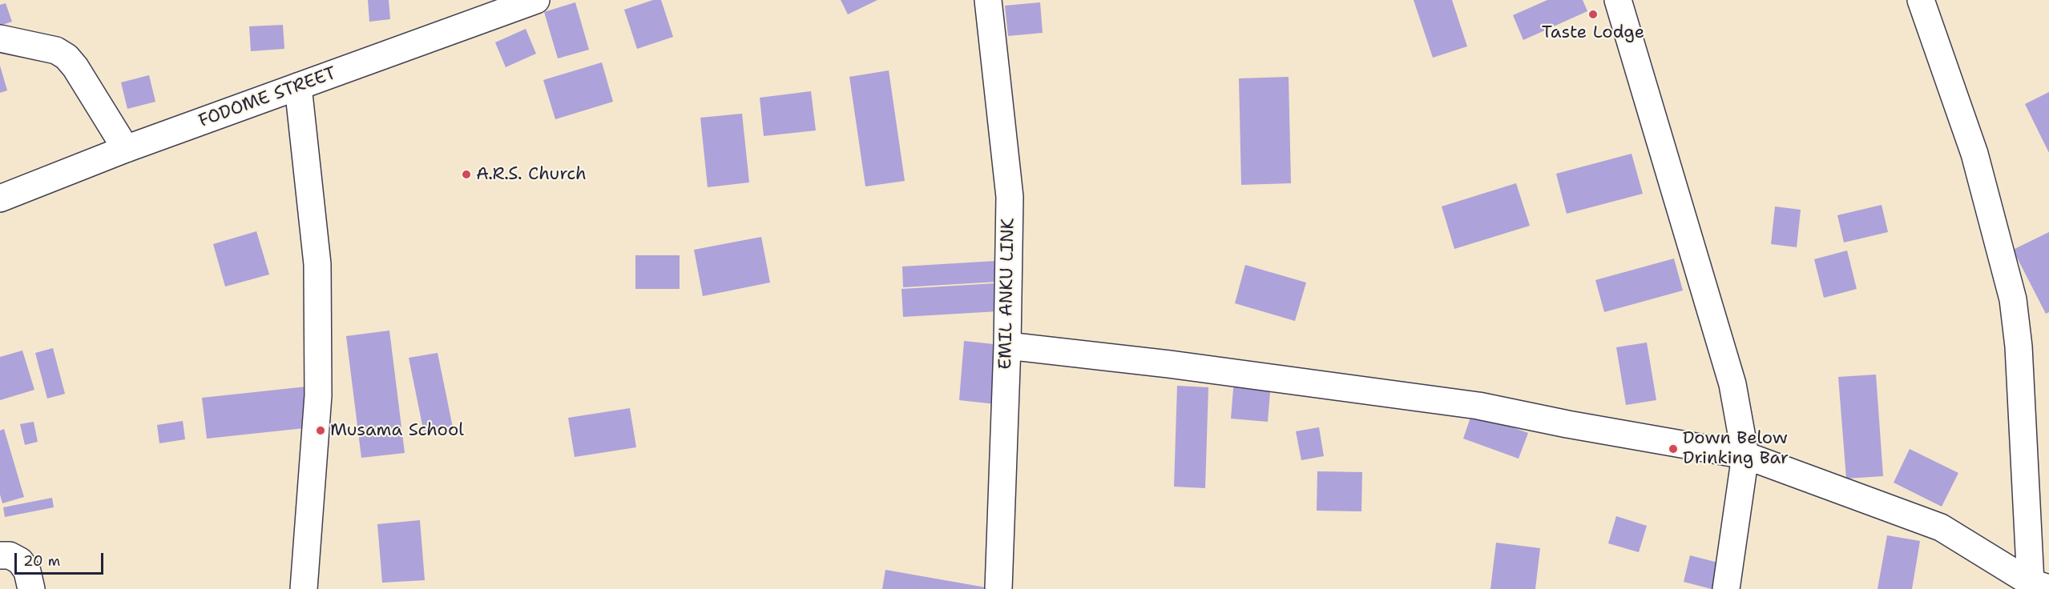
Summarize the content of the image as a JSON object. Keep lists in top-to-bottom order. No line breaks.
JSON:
{"streets":{"street":["FODOME STREET","EMIL ANKU LINK"]},"places":["Taste Lodge","A.R.S. Church","Musama School","Down Below Drinking Bar"],"scale_bar":"20 m"}
